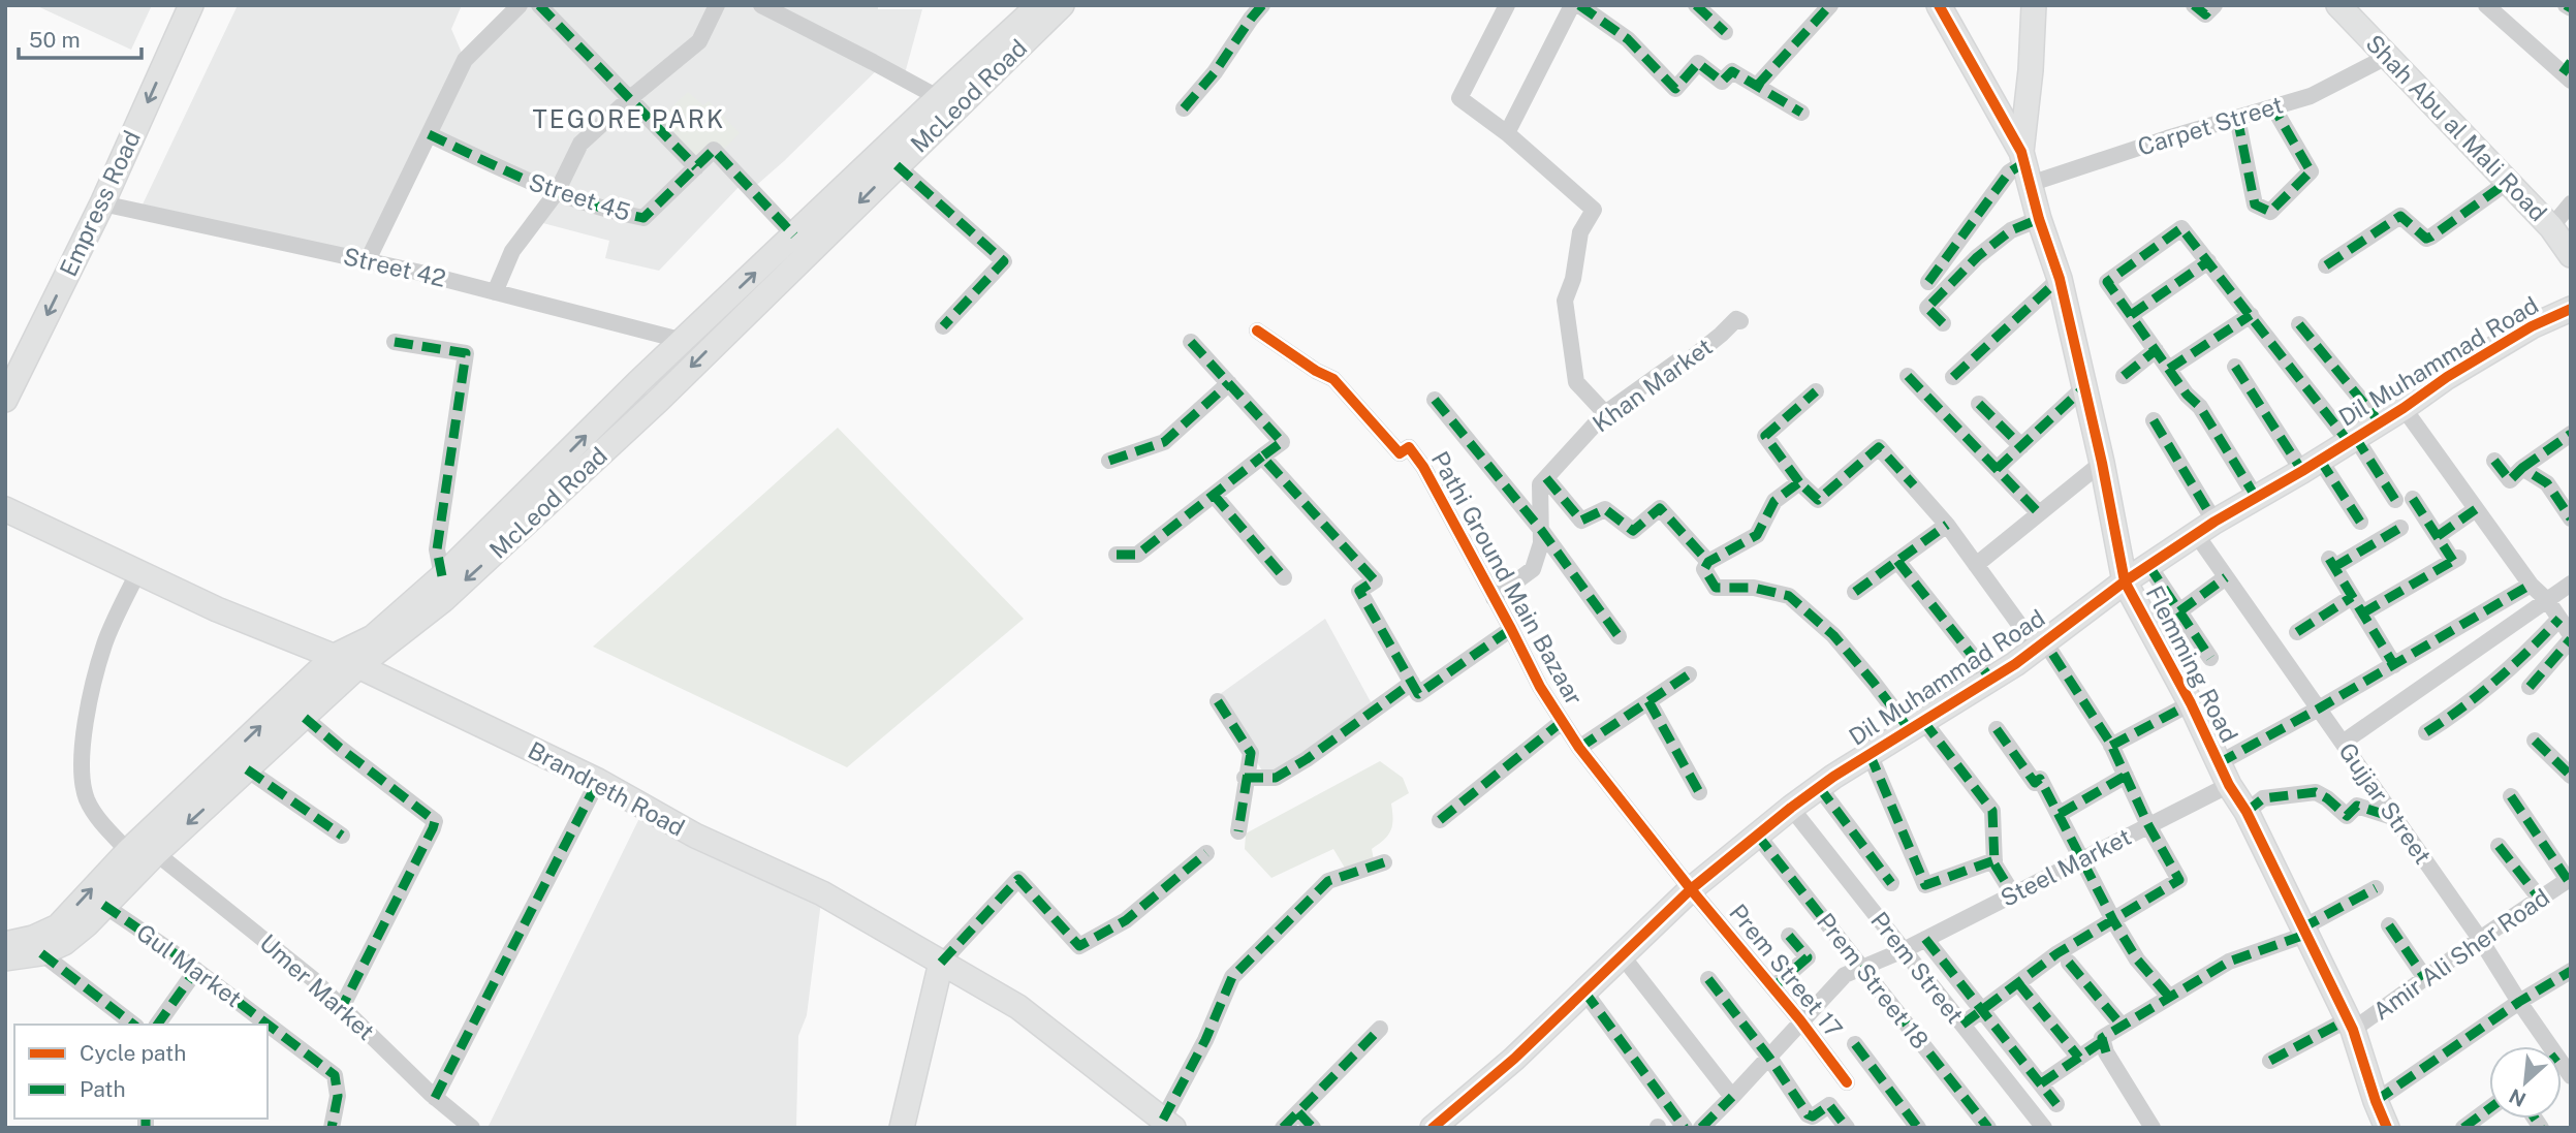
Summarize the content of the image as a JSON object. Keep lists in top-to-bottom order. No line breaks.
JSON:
{"streets":{"main road":["McLeod Road","Shah Abu al Mali Road","Empress Road","Dil Muhammad Road","Flemming Road","Brandreth Road"],"street":["Carpet Street","Street 45","Street 42","Khan Market","Pathi Ground Main Bazaar","Gujjar Street","Steel Market","Amir Ali Sher Road","Gul Market","Prem Street","Prem Street 17","Prem Street 18","Umer Market"]},"crossings":[["McLeod Road","Street 45"],["McLeod Road","Street 42"],["McLeod Road","Brandreth Road"],["McLeod Road","Gul Market"],["McLeod Road","Umer Market"],["Carpet Street","Shah Abu al Mali Road"],["Carpet Street","Flemming Road"],["Empress Road","Street 42"],["Dil Muhammad Road","Pathi Ground Main Bazaar"],["Dil Muhammad Road","Flemming Road"],["Dil Muhammad Road","Gujjar Street"],["Dil Muhammad Road","Prem Street"],["Dil Muhammad Road","Prem Street 17"],["Dil Muhammad Road","Prem Street 18"],["Pathi Ground Main Bazaar","Prem Street 17"],["Flemming Road","Steel Market"],["Flemming Road","Amir Ali Sher Road"],["Gujjar Street","Steel Market"],["Gujjar Street","Amir Ali Sher Road"],["Steel Market","Prem Street"],["Steel Market","Prem Street 17"],["Steel Market","Prem Street 18"]],"one_way":["Empress Road"],"districts":["TEGORE PARK"],"legend":["Cycle path","Path"],"scale_bar":"50 m","north":"bottom left"}
